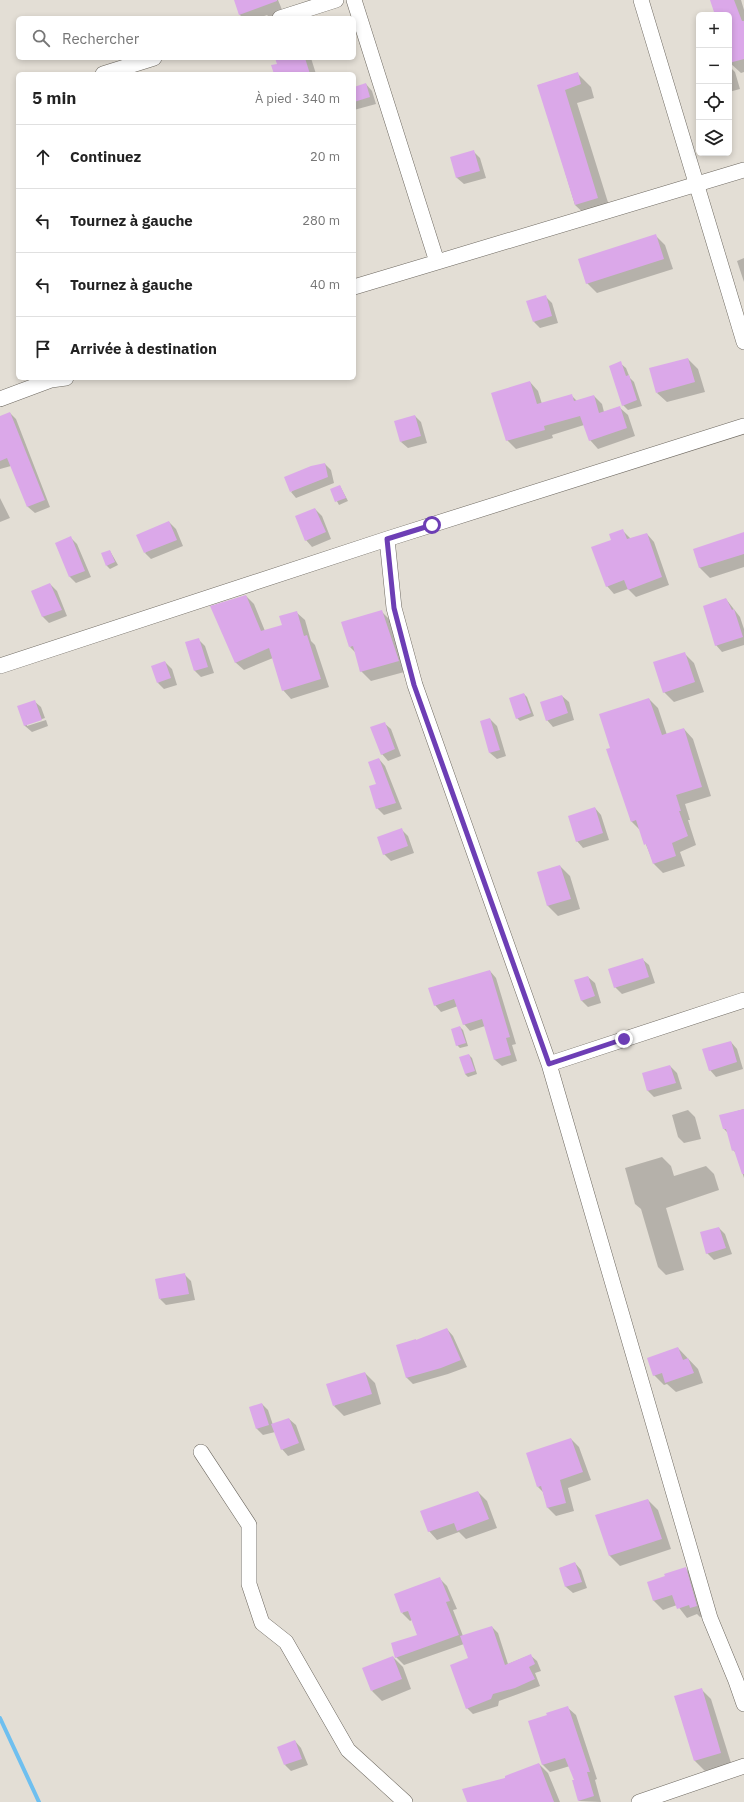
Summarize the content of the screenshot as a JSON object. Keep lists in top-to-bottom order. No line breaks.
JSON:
{"page":{"map_buttons":["+","−"],"search":"Rechercher","heading":["5 min","À pied · 340 m"],"list":[["Continuez","20 m"],["Tournez à gauche","280 m"],["Tournez à gauche","40 m"],"Arrivée à destination"]}}
